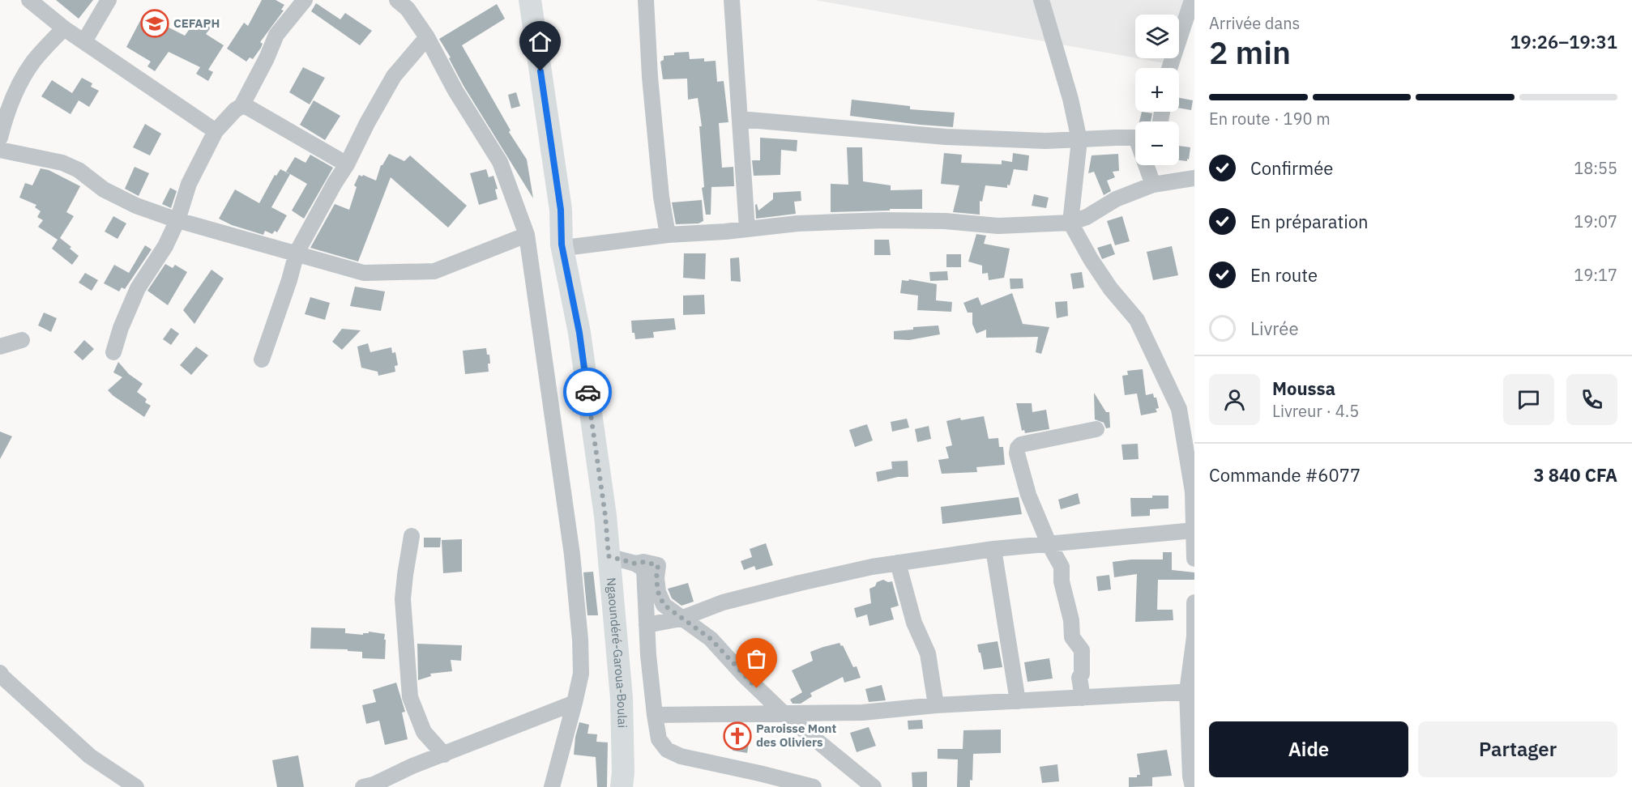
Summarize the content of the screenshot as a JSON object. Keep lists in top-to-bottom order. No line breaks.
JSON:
{"streets":{"highway":["Ngaoundéré-Garoua-Boulai"]},"places":{"school or university":["CEFAPH"],"church":["Paroisse Mont des Oliviers"]},"page":{"heading":["2 min","Arrivée dans","19:26–19:31"],"panel":["Moussa","Livreur · 4.5","Commande #6077","3 840 CFA"],"map_buttons":["+","−"],"bar":"En route · 190 m","list":[["Confirmée","18:55"],["En préparation","19:07"],["En route","19:17"],"Livrée"],"buttons":["Aide","Partager"]}}
